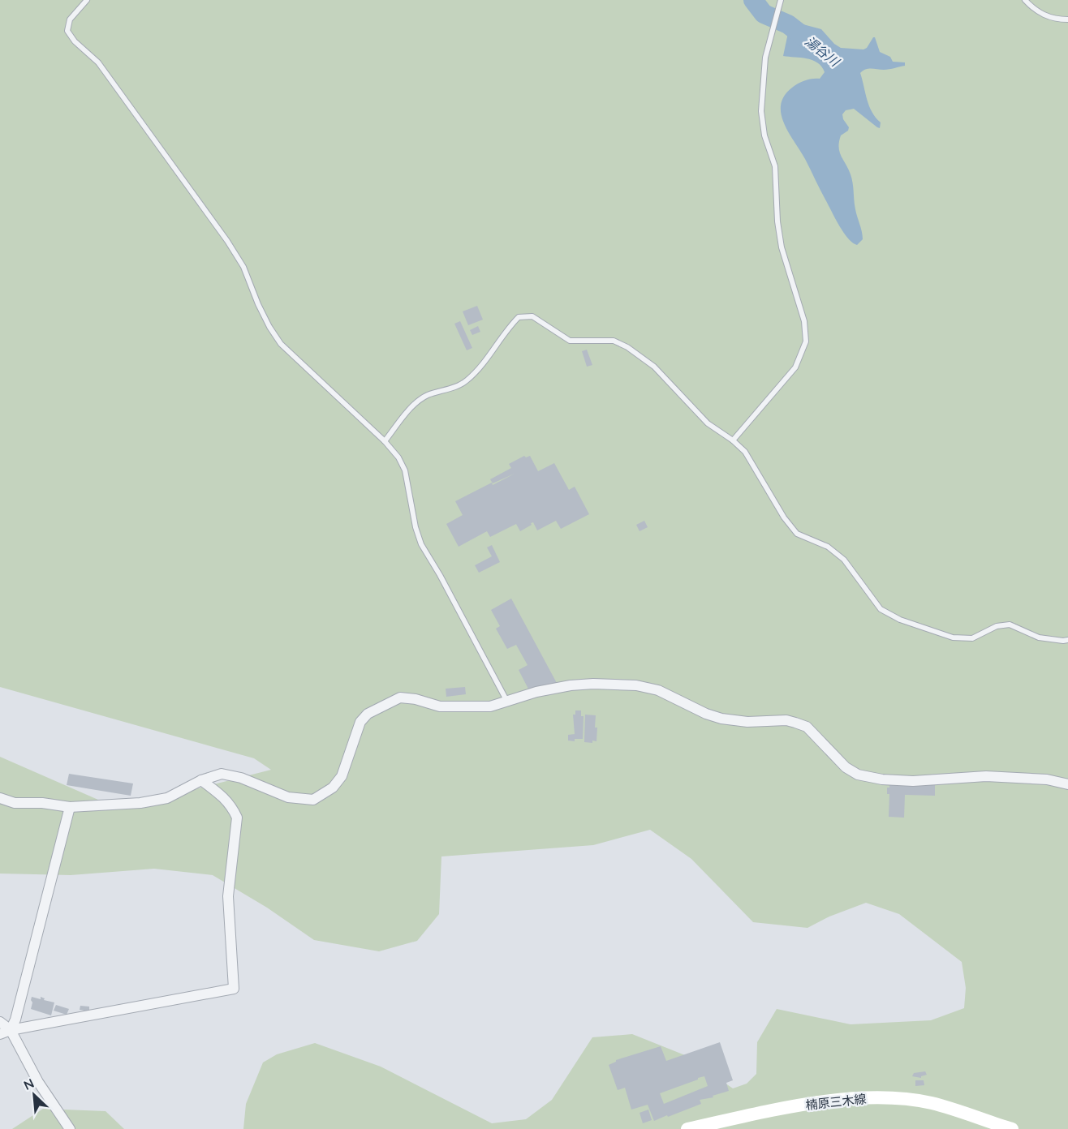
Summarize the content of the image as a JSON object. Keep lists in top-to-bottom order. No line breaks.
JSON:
{"streets":{"main road":["楠原三木線"]},"water":["湯谷川"],"north":"top left"}
